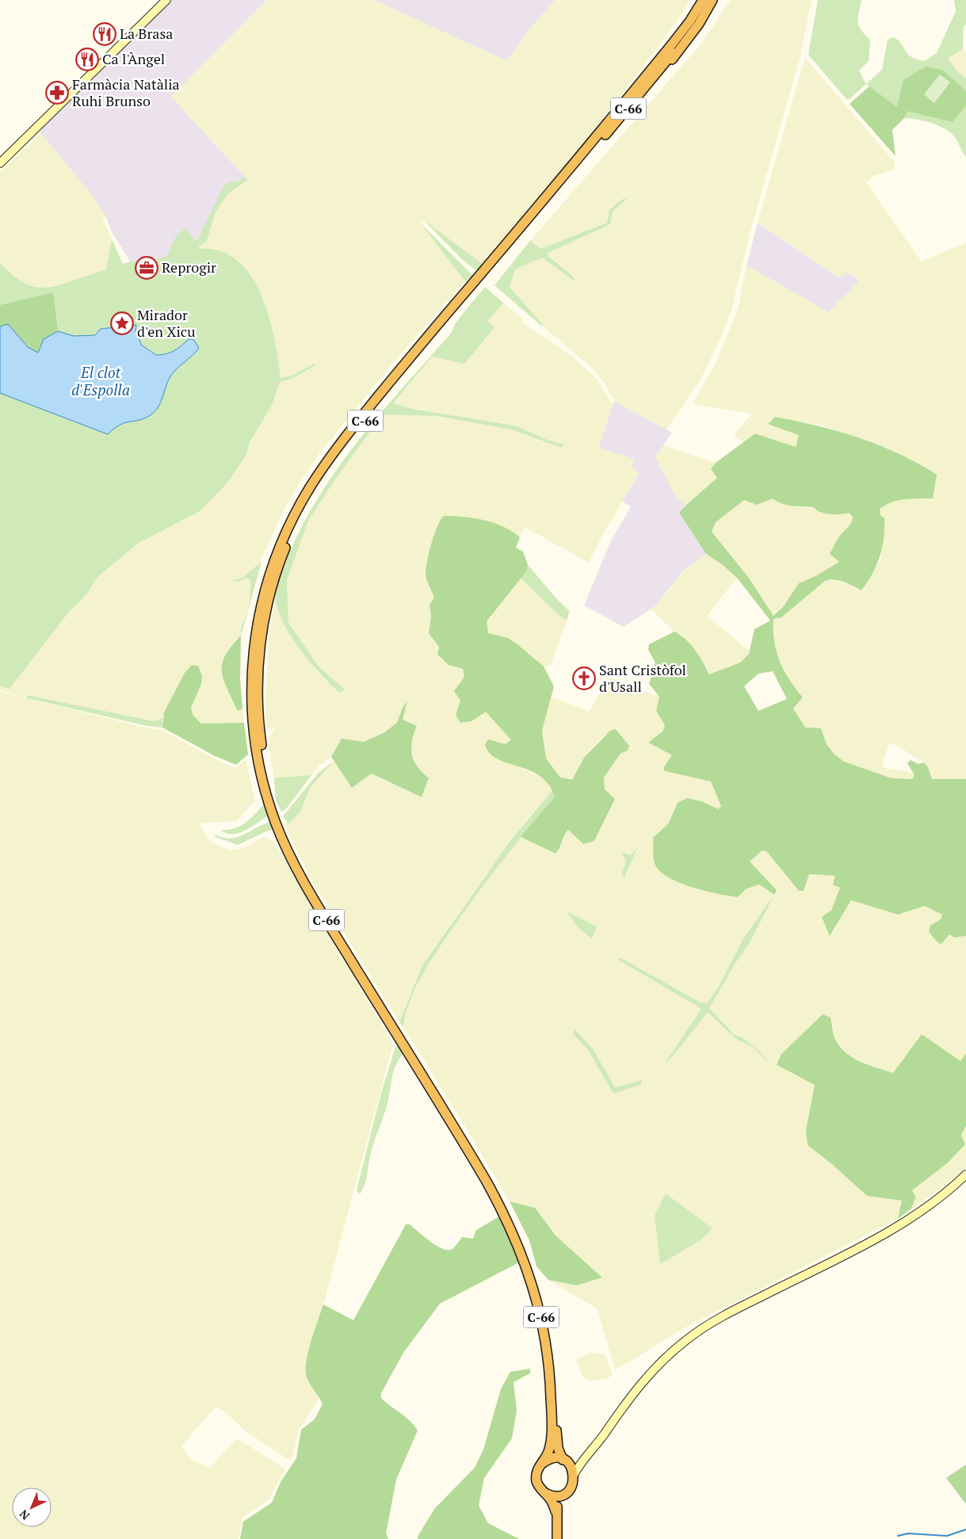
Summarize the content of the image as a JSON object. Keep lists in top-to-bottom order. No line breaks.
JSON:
{"streets":{"highway":["C-66"]},"water":["El clot d'Espolla"],"places":{"restaurant":["La Brasa","Ca l'Àngel"],"pharmacy":["Farmàcia Natàlia Ruhi Brunso"],"office":["Reprogir"],"place":["Mirador d'en Xicu"],"church":["Sant Cristòfol d'Usall"]},"north":"bottom left"}
